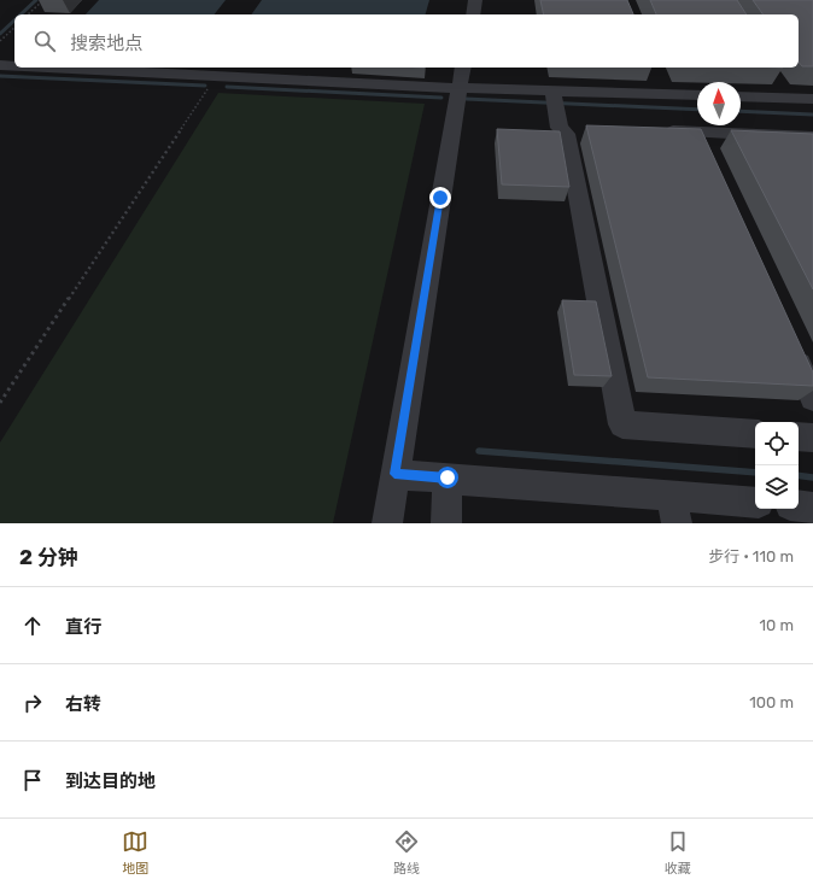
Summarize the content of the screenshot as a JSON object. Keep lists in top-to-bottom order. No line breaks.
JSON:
{"north":"top","page":{"search":"搜索地点","heading":["2 分钟","步行 · 110 m"],"list":[["直行","10 m"],["右转","100 m"],"到达目的地"],"nav":["地图","路线","收藏"]}}
